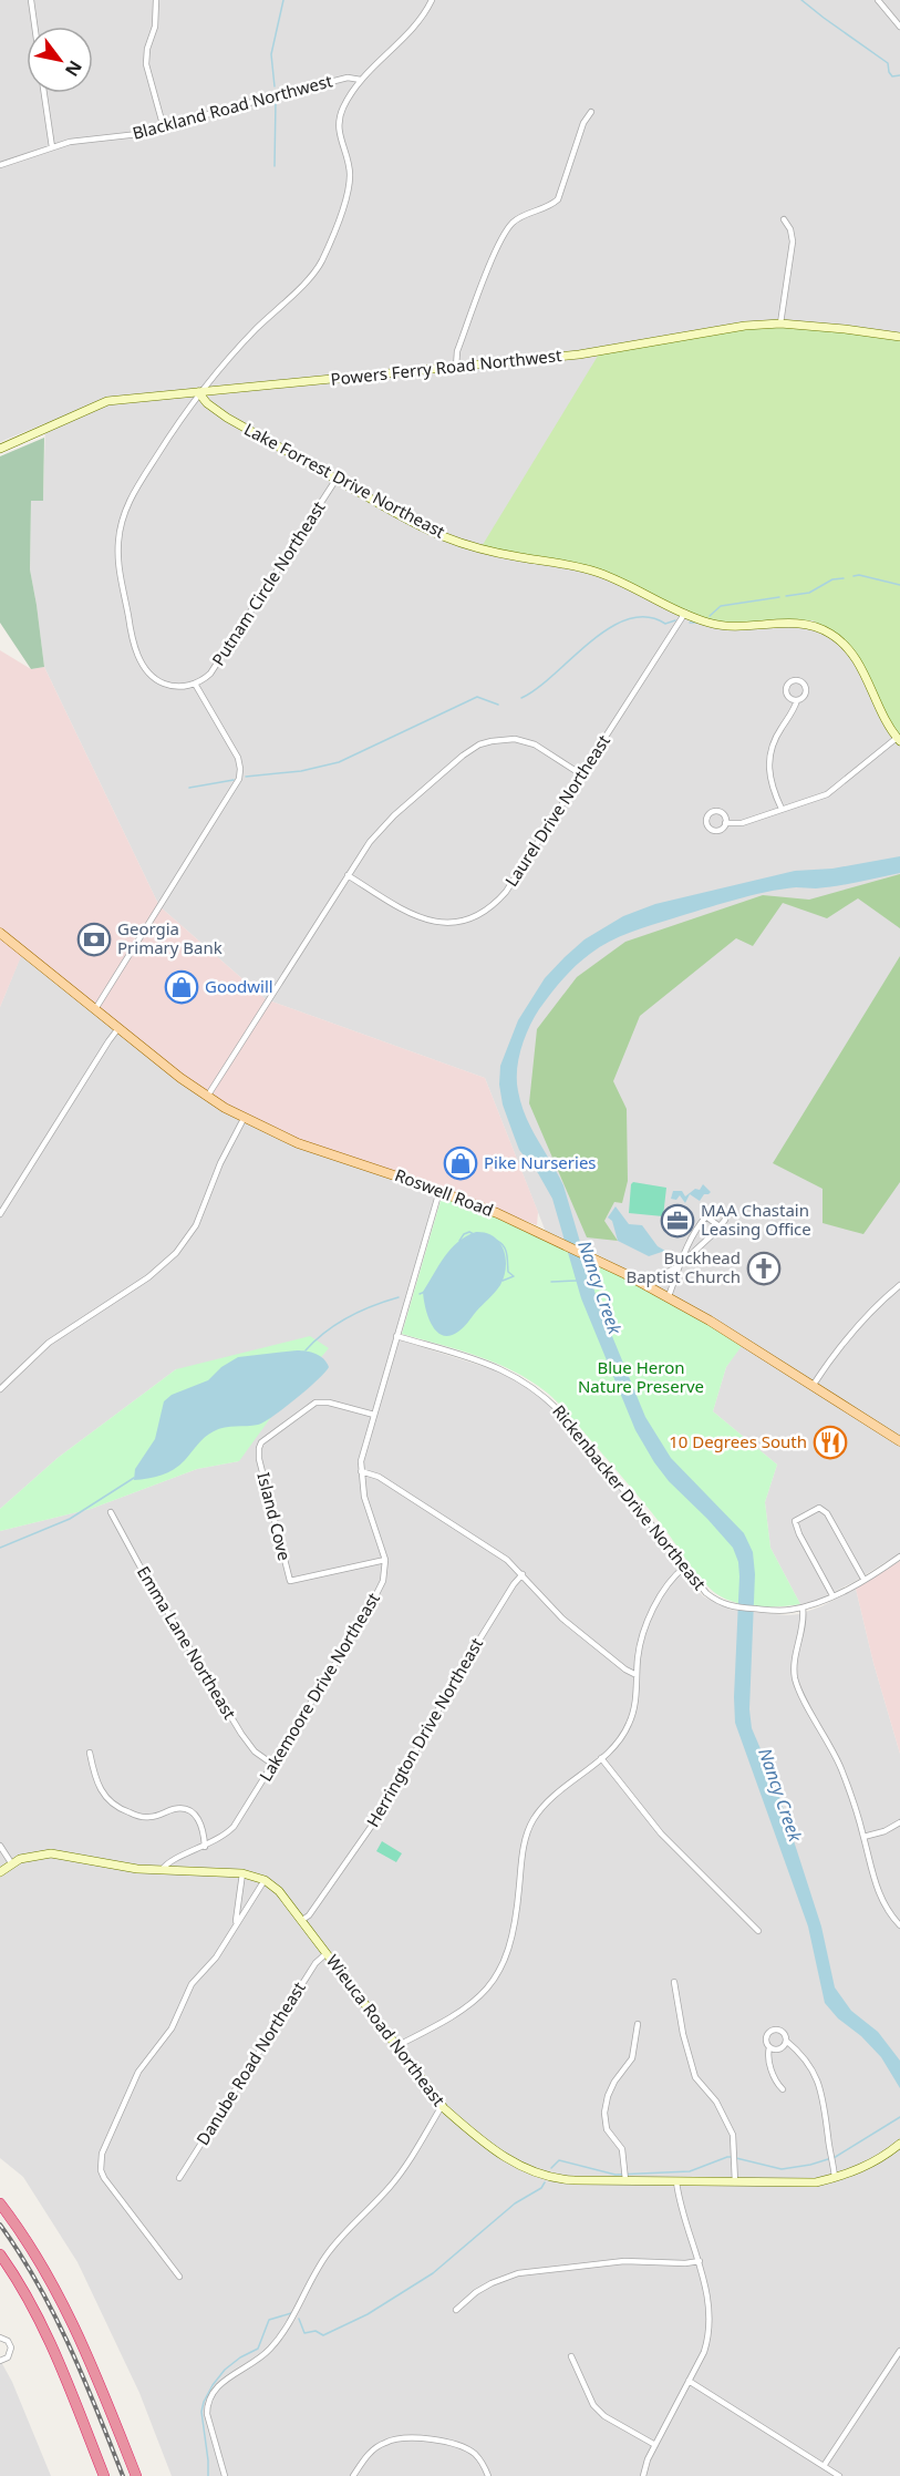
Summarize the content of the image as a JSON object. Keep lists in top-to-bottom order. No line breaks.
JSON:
{"streets":{"main road":["Roswell Road"],"street":["Blackland Road Northwest","Powers Ferry Road Northwest","Lake Forrest Drive Northeast","Putnam Circle Northeast","Laurel Drive Northeast","Rickenbacker Drive Northeast","Island Cove","Emma Lane Northeast","Lakemoore Drive Northeast","Herrington Drive Northeast","Wieuca Road Northeast","Danube Road Northeast"]},"crossings":[["Powers Ferry Road Northwest","Lake Forrest Drive Northeast"],["Lake Forrest Drive Northeast","Putnam Circle Northeast"],["Lake Forrest Drive Northeast","Laurel Drive Northeast"],["Island Cove","Lakemoore Drive Northeast"],["Emma Lane Northeast","Lakemoore Drive Northeast"],["Lakemoore Drive Northeast","Wieuca Road Northeast"],["Herrington Drive Northeast","Wieuca Road Northeast"],["Wieuca Road Northeast","Danube Road Northeast"]],"water":["Nancy Creek"],"parks":["Blue Heron Nature Preserve"],"places":{"bank":["Georgia Primary Bank"],"shop":["Goodwill","Pike Nurseries"],"office":["MAA Chastain Leasing Office"],"church":["Buckhead Baptist Church"],"restaurant":["10 Degrees South"]},"north":"bottom right"}
